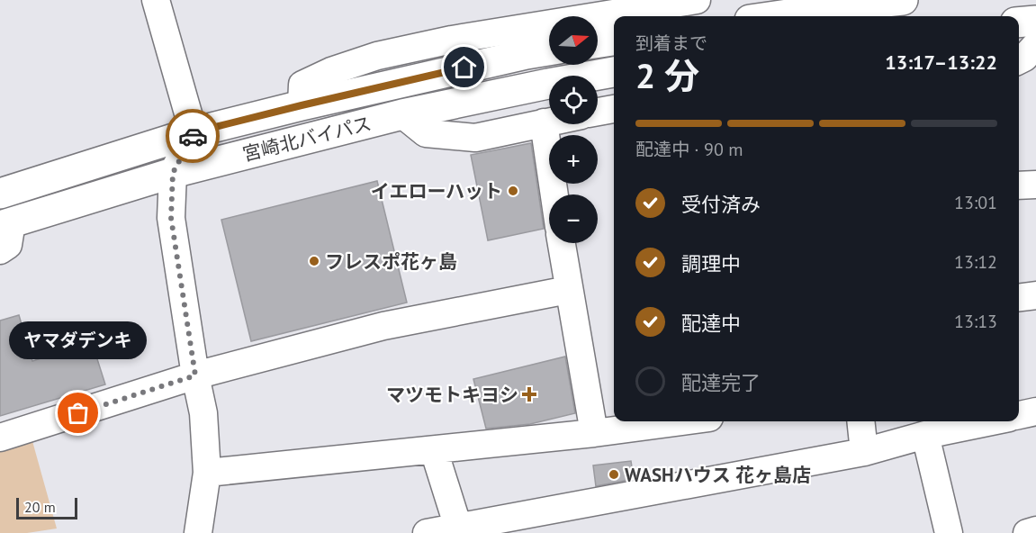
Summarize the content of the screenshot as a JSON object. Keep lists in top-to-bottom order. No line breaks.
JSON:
{"streets":{"highway":["宮崎北バイパス"]},"places":{"other":["イエローハット","フレスポ花ヶ島","ヤマダデンキ","WASHハウス 花ヶ島店"],"health":["マツモトキヨシ"]},"scale_bar":"20 m","north":"right","page":{"map_buttons":["+","−"],"heading":["2 分","到着まで","13:17–13:22"],"bar":"配達中 · 90 m","list":[["受付済み","13:01"],["調理中","13:12"],["配達中","13:13"],"配達完了"],"bubble":"ヤマダデンキ","scale":"20 m"}}
